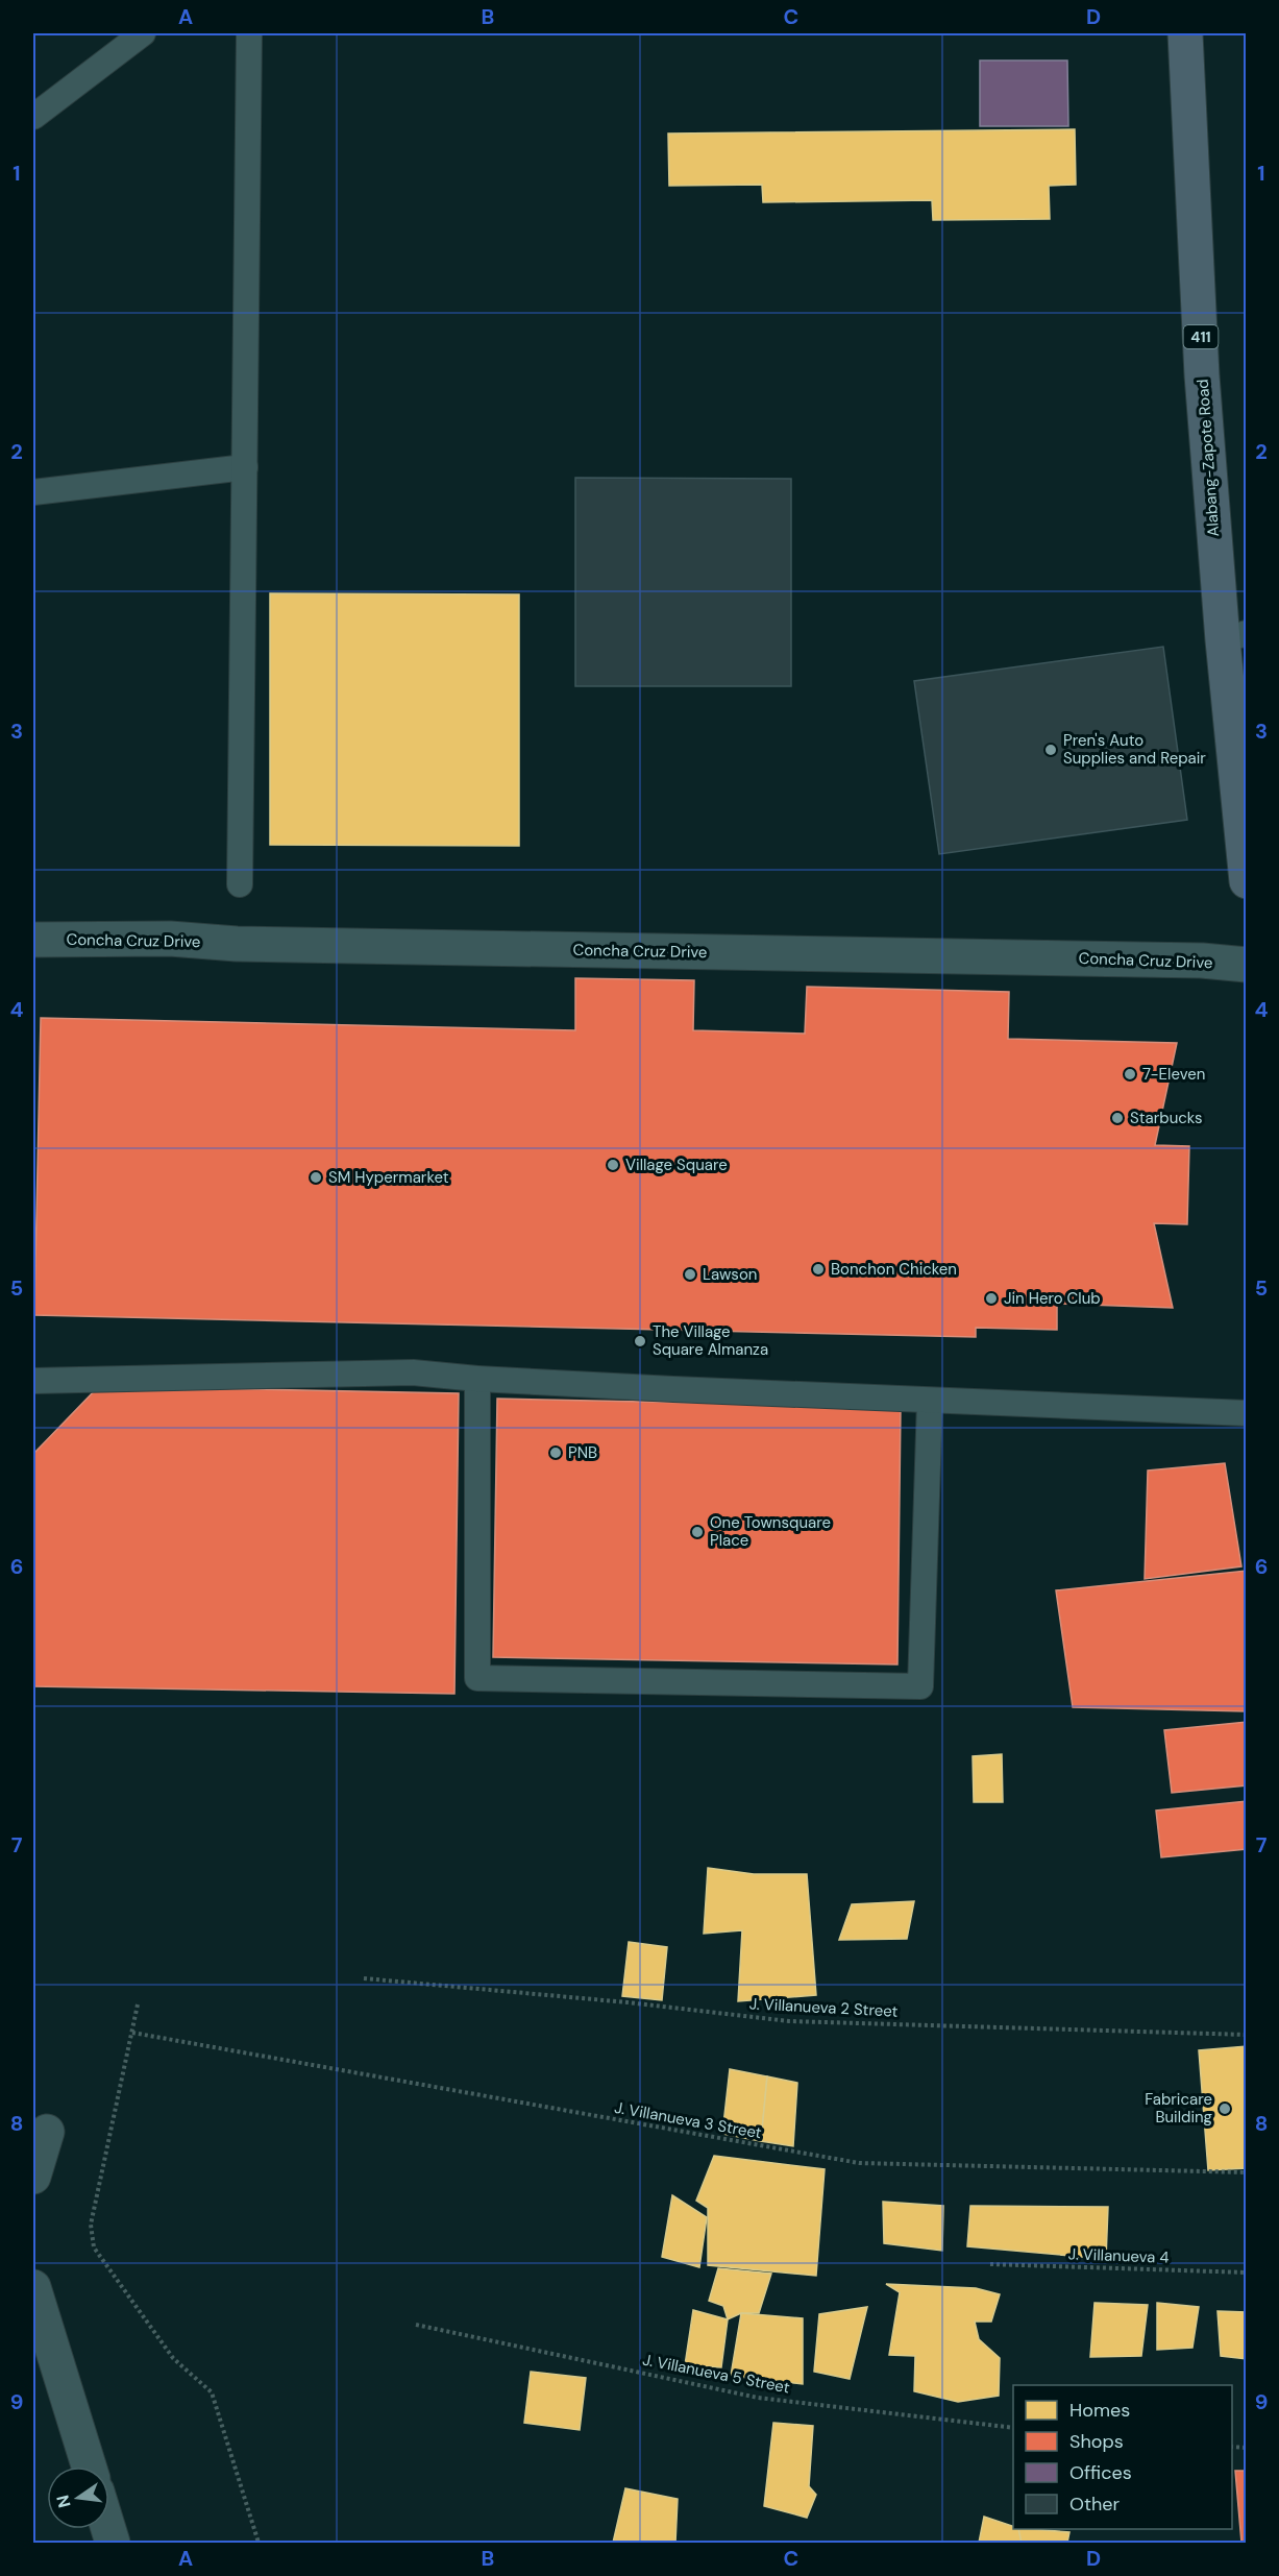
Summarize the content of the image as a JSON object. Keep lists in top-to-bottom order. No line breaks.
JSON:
{"streets":{"highway":["411","Alabang-Zapote Road"],"street":["Concha Cruz Drive"],"path":["J. Villanueva 2 Street","J. Villanueva 3 Street","J. Villanueva 4","J. Villanueva 5 Street"]},"places":["Pren's Auto Supplies and Repair","7-Eleven","Starbucks","Village Square","SM Hypermarket","Bonchon Chicken","Lawson","Jin Hero Club","The Village Square Almanza","PNB","One Townsquare Place","Fabricare Building"],"legend":["Homes","Shops","Offices","Other"],"north":"left","grid":{"columns":["A","B","C","D"],"rows":["1","2","3","4","5","6","7","8","9"]}}
